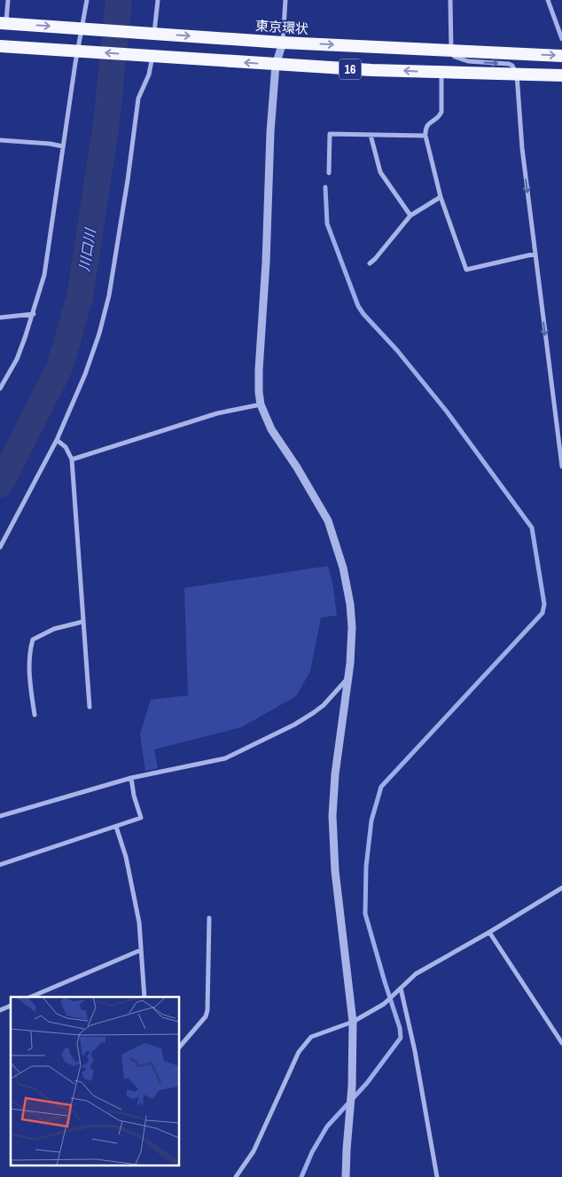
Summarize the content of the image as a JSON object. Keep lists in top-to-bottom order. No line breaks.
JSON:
{"streets":{"highway":["東京環状","16"]},"water":["川口川"]}
